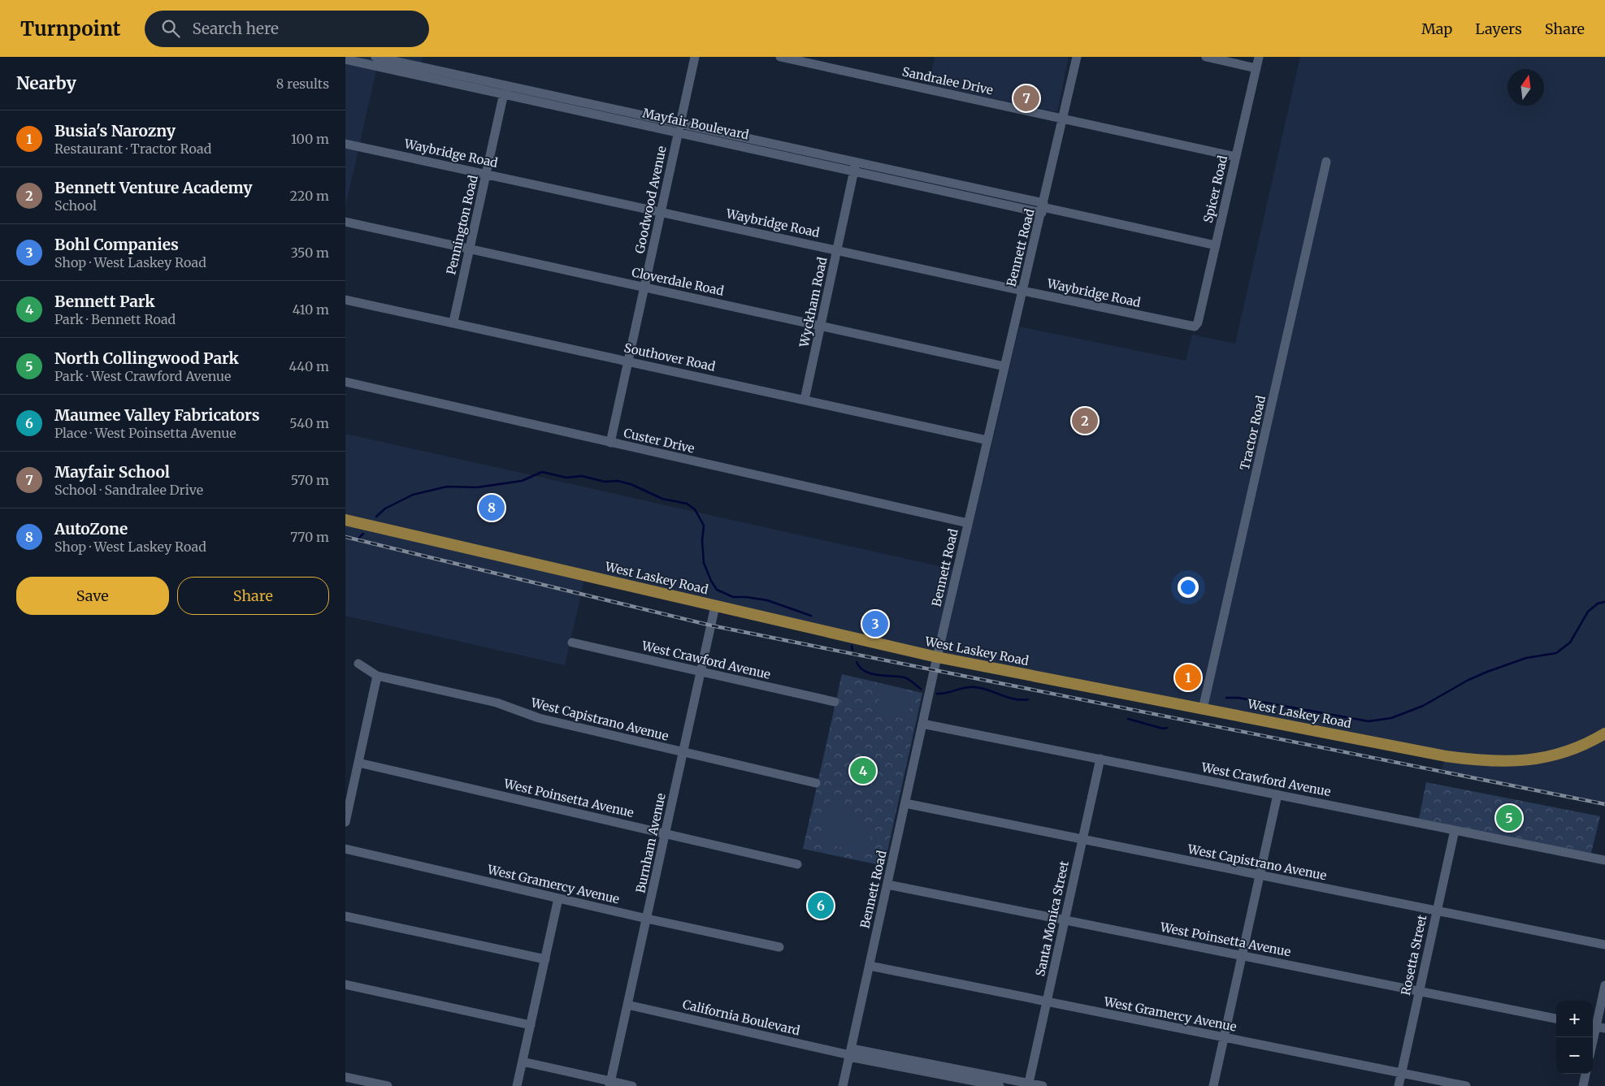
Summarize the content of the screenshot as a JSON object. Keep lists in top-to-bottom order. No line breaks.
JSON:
{"streets":{"main road":["West Laskey Road"],"street":["Sandralee Drive","Mayfair Boulevard","Waybridge Road","Spicer Road","Goodwood Avenue","Pennington Road","Bennett Road","Cloverdale Road","Wyckham Road","Southover Road","Tractor Road","Custer Drive","West Crawford Avenue","West Capistrano Avenue","West Poinsetta Avenue","Burnham Avenue","West Gramercy Avenue","Santa Monica Street","Rosetta Street","California Boulevard"]},"crossings":[["Sandralee Drive","Spicer Road"],["Sandralee Drive","Bennett Road"],["Mayfair Boulevard","Spicer Road"],["Mayfair Boulevard","Goodwood Avenue"],["Mayfair Boulevard","Pennington Road"],["Mayfair Boulevard","Bennett Road"],["Mayfair Boulevard","Wyckham Road"],["Waybridge Road","Spicer Road"],["Waybridge Road","Goodwood Avenue"],["Waybridge Road","Pennington Road"],["Waybridge Road","Bennett Road"],["Waybridge Road","Wyckham Road"],["Goodwood Avenue","Cloverdale Road"],["Goodwood Avenue","Southover Road"],["Goodwood Avenue","Custer Drive"],["Pennington Road","Cloverdale Road"],["Pennington Road","Southover Road"],["Bennett Road","Cloverdale Road"],["Bennett Road","Southover Road"],["Bennett Road","Custer Drive"],["Bennett Road","West Laskey Road"],["Bennett Road","West Crawford Avenue"],["Bennett Road","West Capistrano Avenue"],["Bennett Road","West Poinsetta Avenue"],["Bennett Road","West Gramercy Avenue"],["Bennett Road","California Boulevard"],["Cloverdale Road","Wyckham Road"],["Wyckham Road","Southover Road"],["Tractor Road","West Laskey Road"],["West Laskey Road","Burnham Avenue"],["West Crawford Avenue","Burnham Avenue"],["West Crawford Avenue","Santa Monica Street"],["West Crawford Avenue","Rosetta Street"],["West Capistrano Avenue","Burnham Avenue"],["West Capistrano Avenue","Santa Monica Street"],["West Capistrano Avenue","Rosetta Street"],["West Poinsetta Avenue","Burnham Avenue"],["West Poinsetta Avenue","Santa Monica Street"],["West Poinsetta Avenue","Rosetta Street"],["Burnham Avenue","West Gramercy Avenue"],["Burnham Avenue","California Boulevard"],["West Gramercy Avenue","Santa Monica Street"],["West Gramercy Avenue","Rosetta Street"],["Santa Monica Street","California Boulevard"]],"north":"top","page":{"header":"Turnpoint","search":"Search here","nav":["Map","Layers","Share"],"heading":["Nearby","8 results"],"pins":["7","2","8","3","1","4","5","6"],"list":[{"mark":"1","name":"Busia's Narozny","note":"Restaurant · Tractor Road","value":"100 m"},{"mark":"2","name":"Bennett Venture Academy","note":"School","value":"220 m"},{"mark":"3","name":"Bohl Companies","note":"Shop · West Laskey Road","value":"350 m"},{"mark":"4","name":"Bennett Park","note":"Park · Bennett Road","value":"410 m"},{"mark":"5","name":"North Collingwood Park","note":"Park · West Crawford Avenue","value":"440 m"},{"mark":"6","name":"Maumee Valley Fabricators","note":"Place · West Poinsetta Avenue","value":"540 m"},{"mark":"7","name":"Mayfair School","note":"School · Sandralee Drive","value":"570 m"},{"mark":"8","name":"AutoZone","note":"Shop · West Laskey Road","value":"770 m"}],"buttons":["Save","Share"],"map_buttons":["+","−"]}}
